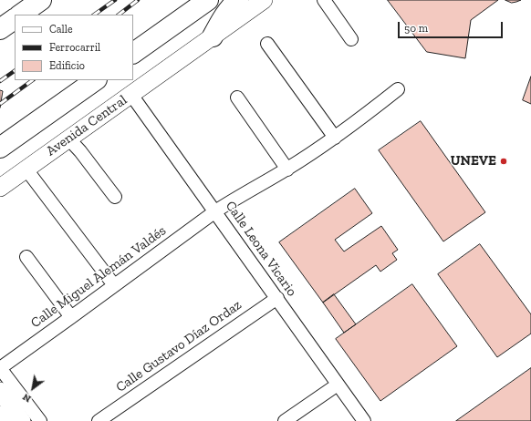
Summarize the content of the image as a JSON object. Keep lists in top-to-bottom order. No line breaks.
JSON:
{"streets":{"main road":["Avenida Central"],"street":["Calle Leona Vicario","Calle Miguel Alemán Valdés","Calle Gustavo Díaz Ordaz"]},"crossings":[["Avenida Central","Calle Leona Vicario"],["Calle Leona Vicario","Calle Miguel Alemán Valdés"],["Calle Leona Vicario","Calle Gustavo Díaz Ordaz"]],"places":["UNEVE"],"legend":["Calle","Ferrocarril","Edificio"],"scale_bar":"50 m","north":"bottom left"}
